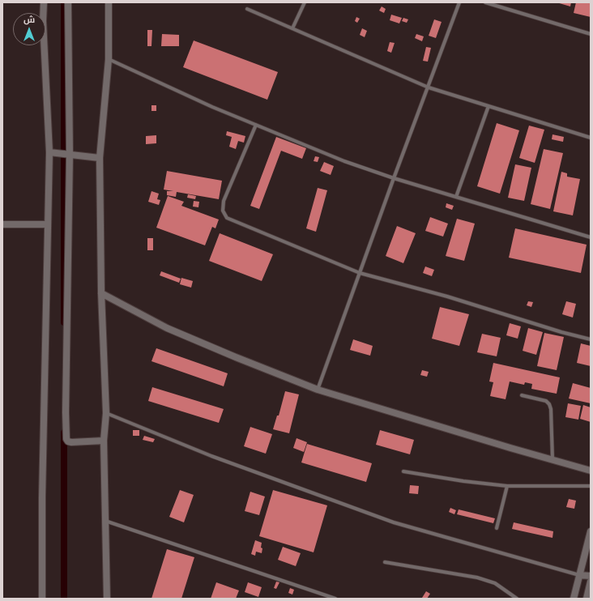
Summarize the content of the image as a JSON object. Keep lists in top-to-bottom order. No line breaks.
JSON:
{"north":"top"}
